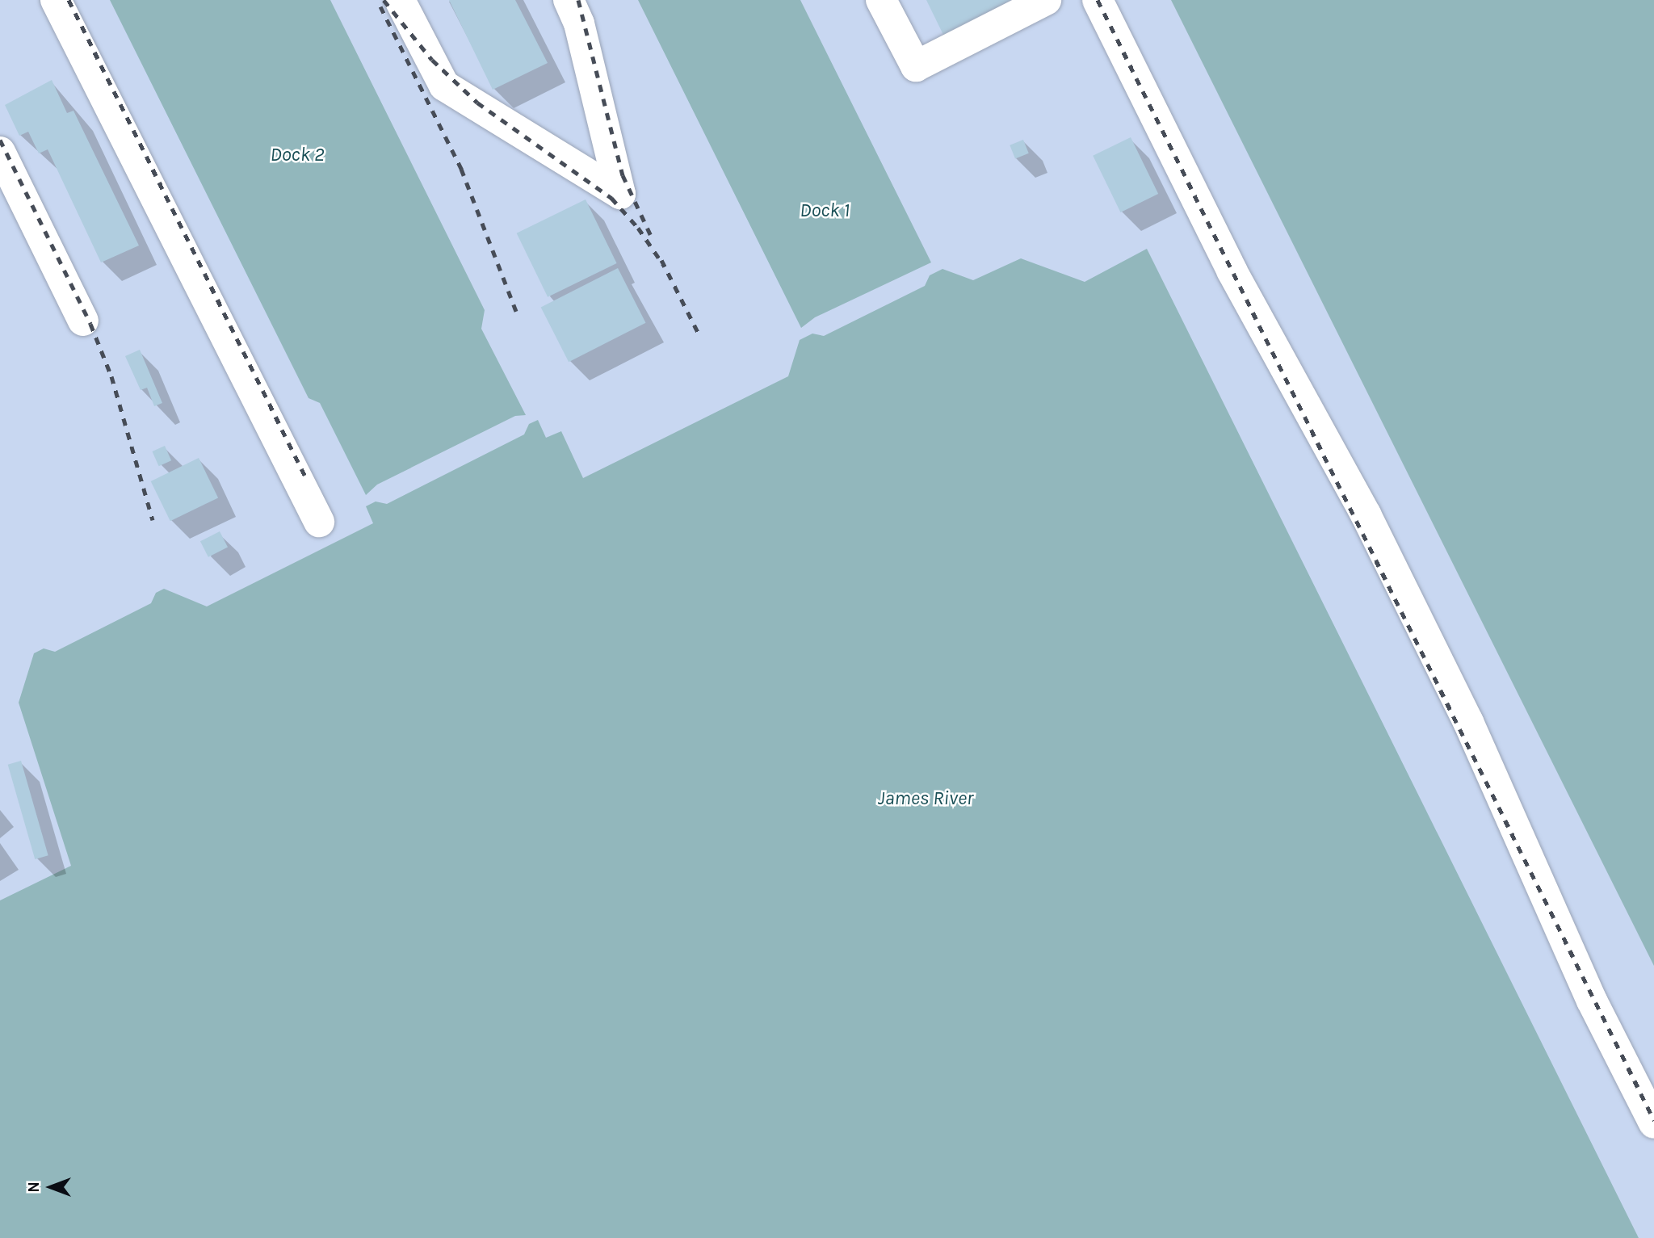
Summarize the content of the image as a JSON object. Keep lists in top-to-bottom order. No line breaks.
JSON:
{"water":["Dock 2","Dock 1","James River"],"north":"left"}
